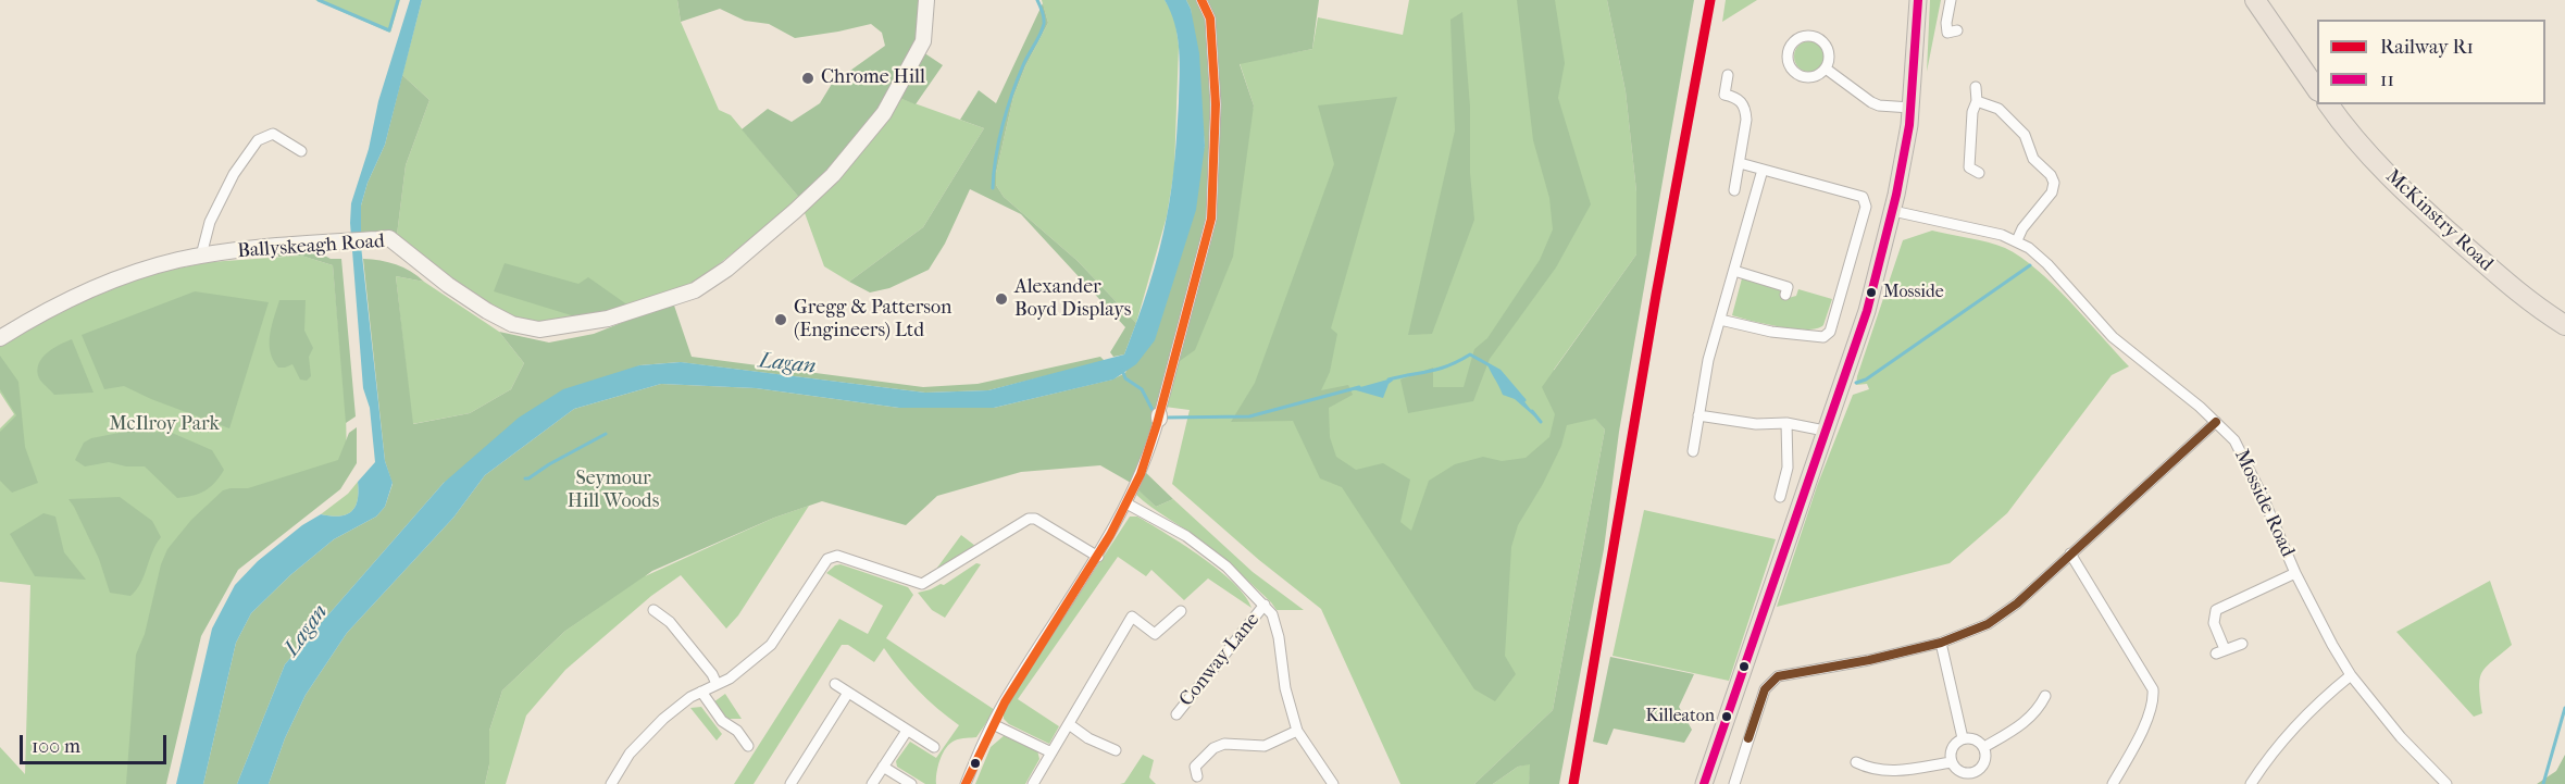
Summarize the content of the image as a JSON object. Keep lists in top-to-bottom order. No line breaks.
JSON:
{"streets":{"highway":["McKinstry Road"],"main road":["Ballyskeagh Road"],"street":["Mosside Road","Conway Lane"]},"water":["Lagan"],"parks":["McIlroy Park","Seymour Hill Woods"],"places":["Chrome Hill","Mosside","Alexander Boyd Displays","Gregg & Patterson (Engineers) Ltd","Killeaton"],"lines":["rail line R1","transit line 11"],"legend":["Railway R1","11"],"scale_bar":"100 m"}
